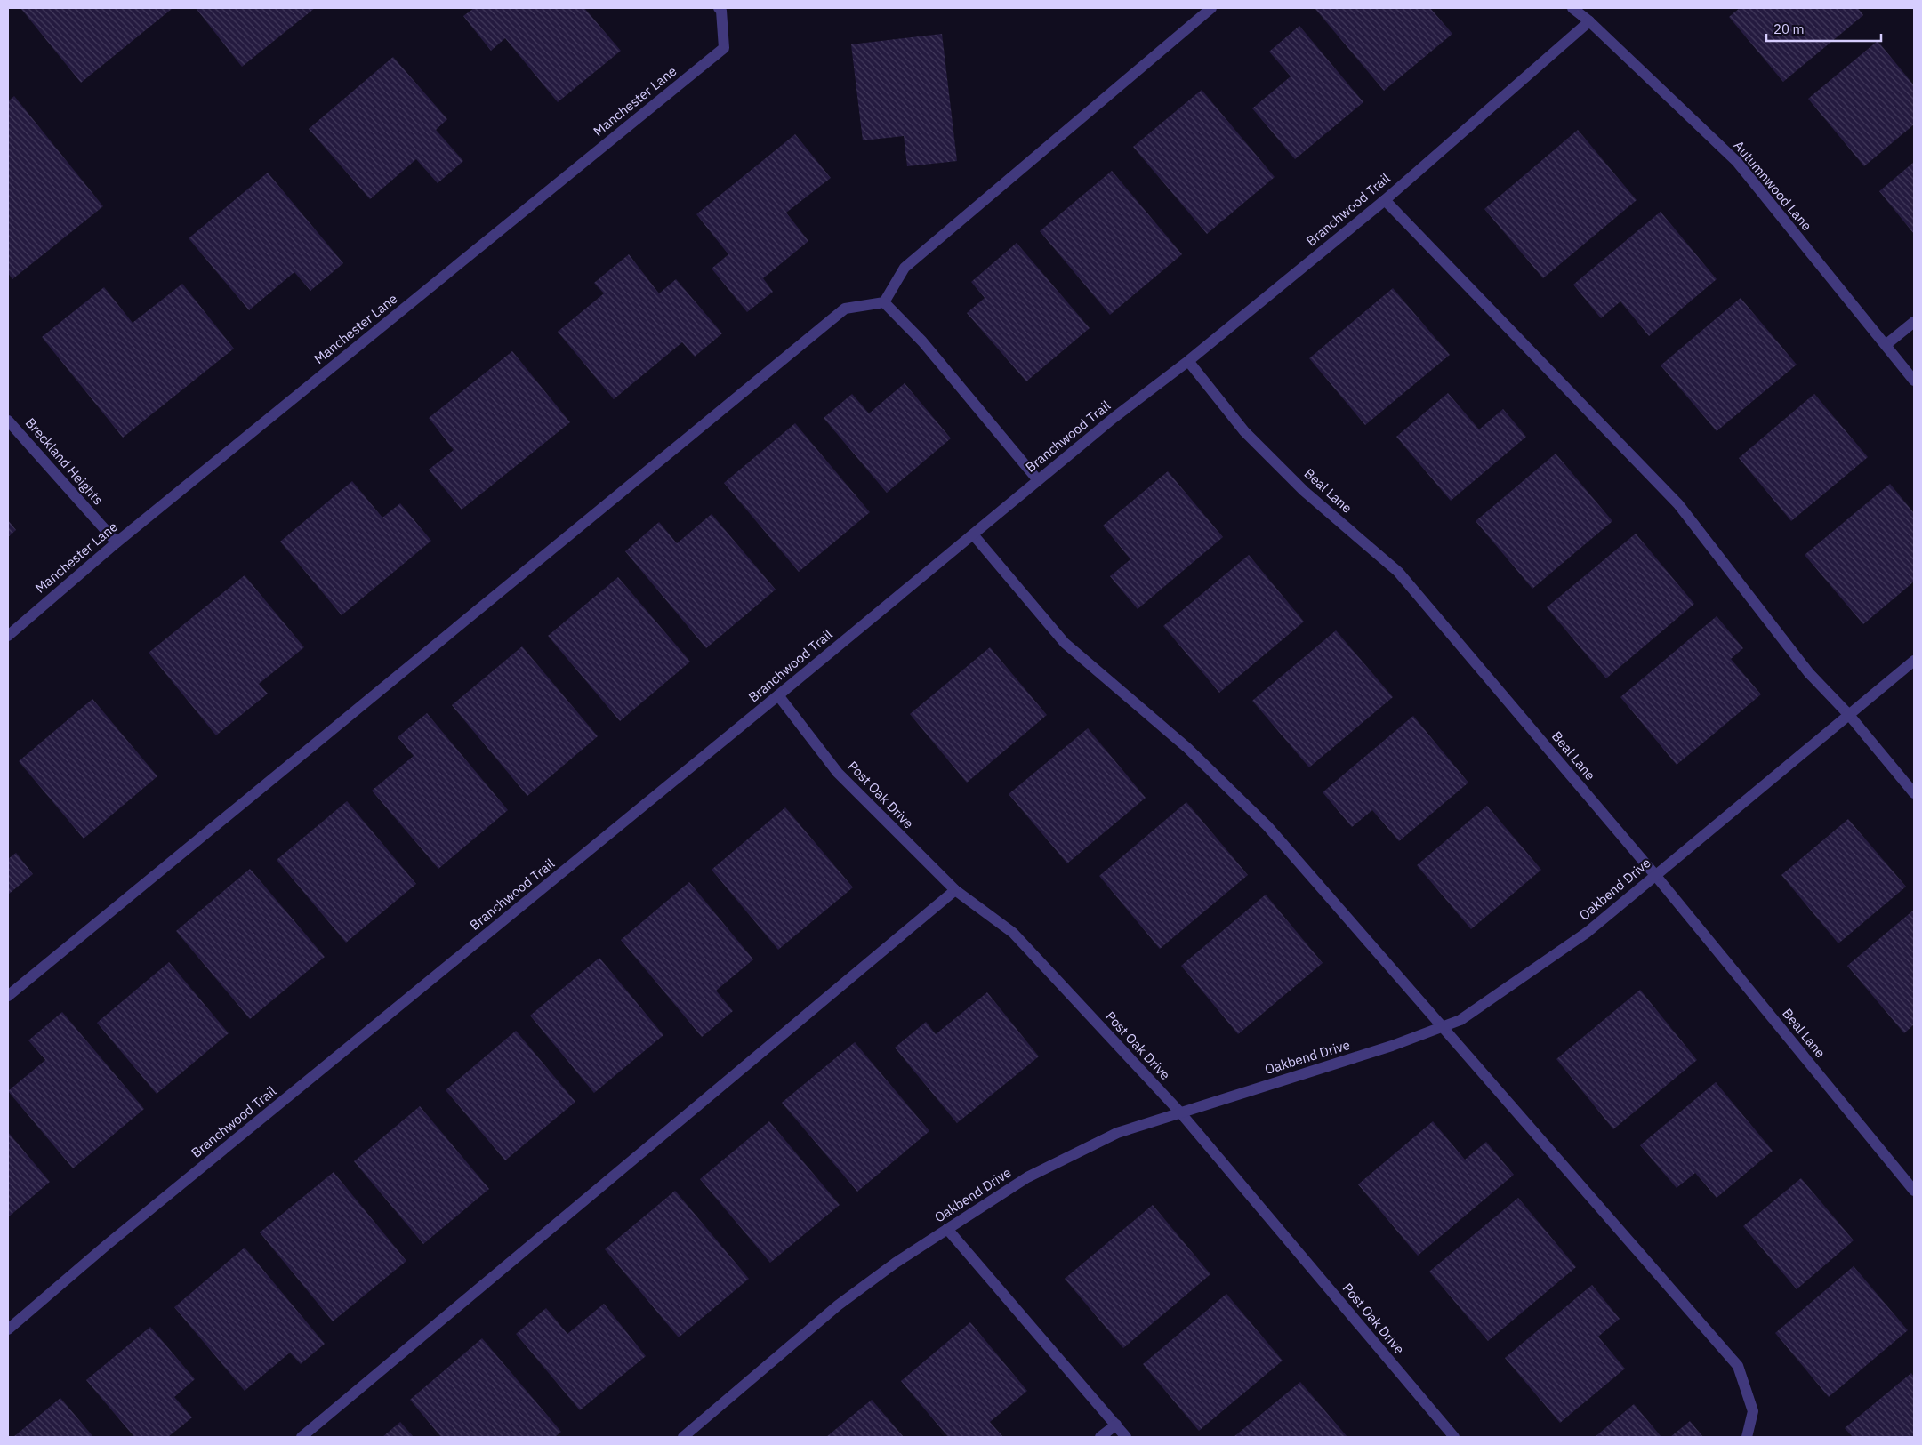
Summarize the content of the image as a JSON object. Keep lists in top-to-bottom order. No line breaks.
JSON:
{"streets":{"street":["Manchester Lane","Autumnwood Lane","Branchwood Trail","Breckland Heights","Beal Lane","Post Oak Drive","Oakbend Drive"]},"crossings":[["Manchester Lane","Breckland Heights"],["Autumnwood Lane","Branchwood Trail"],["Branchwood Trail","Beal Lane"],["Branchwood Trail","Post Oak Drive"],["Beal Lane","Oakbend Drive"],["Post Oak Drive","Oakbend Drive"]],"scale_bar":"20 m"}
